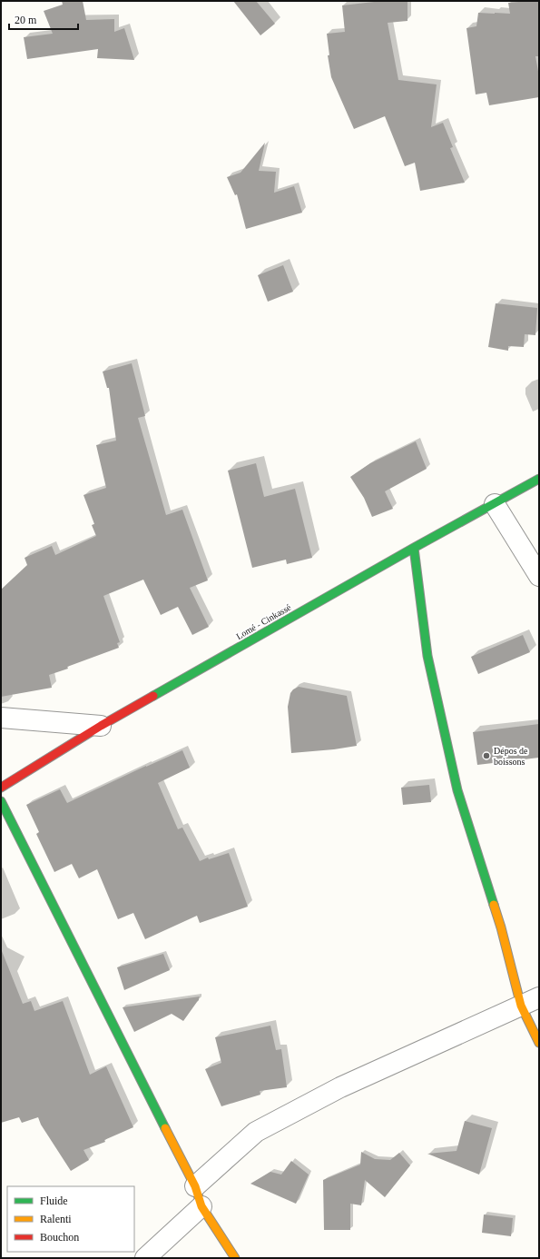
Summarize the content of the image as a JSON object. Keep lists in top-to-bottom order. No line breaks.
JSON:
{"streets":{"main road":["Lomé - Cinkassé"]},"places":["Dépos de boissons"],"legend":["Fluide","Ralenti","Bouchon"],"scale_bar":"20 m"}
